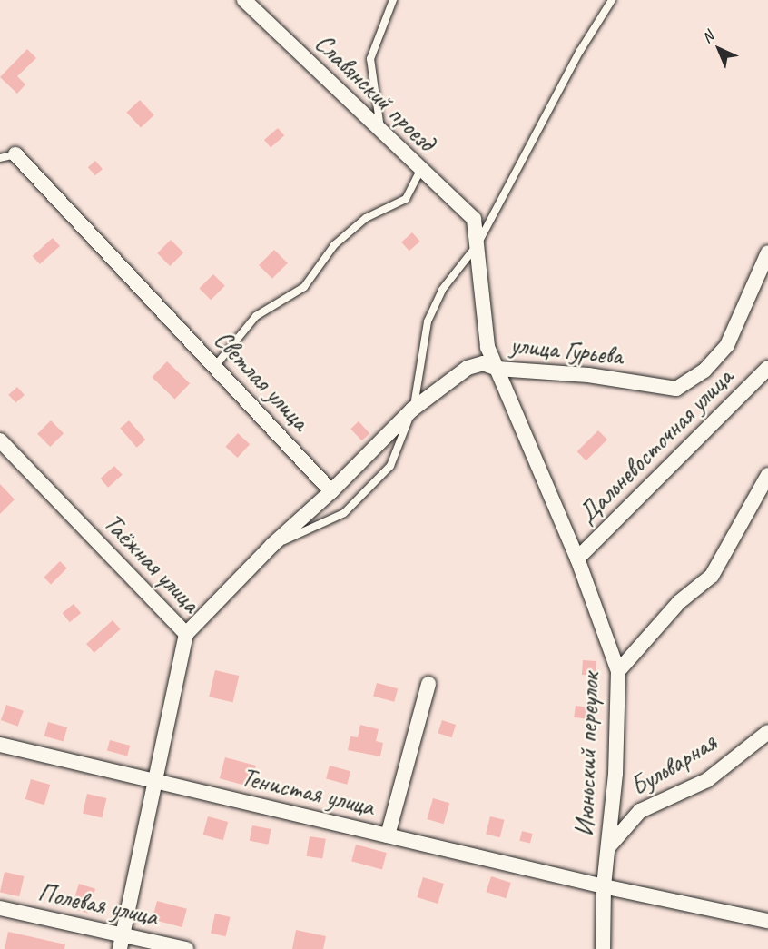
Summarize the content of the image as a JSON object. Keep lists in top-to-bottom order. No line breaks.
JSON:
{"streets":{"street":["Славянский проезд","улица Гурьева","Светлая улица","Дальневосточная улица","Таёжная улица","Июньский переулок","Бульварная","Тенистая улица","Полевая улица"]},"crossings":[["Славянский проезд","Июньский переулок"],["улица Гурьева","Светлая улица"],["улица Гурьева","Июньский переулок"],["Дальневосточная улица","Июньский переулок"],["Таёжная улица","Тенистая улица"],["Июньский переулок","Бульварная"],["Июньский переулок","Тенистая улица"]],"north":"top left"}
